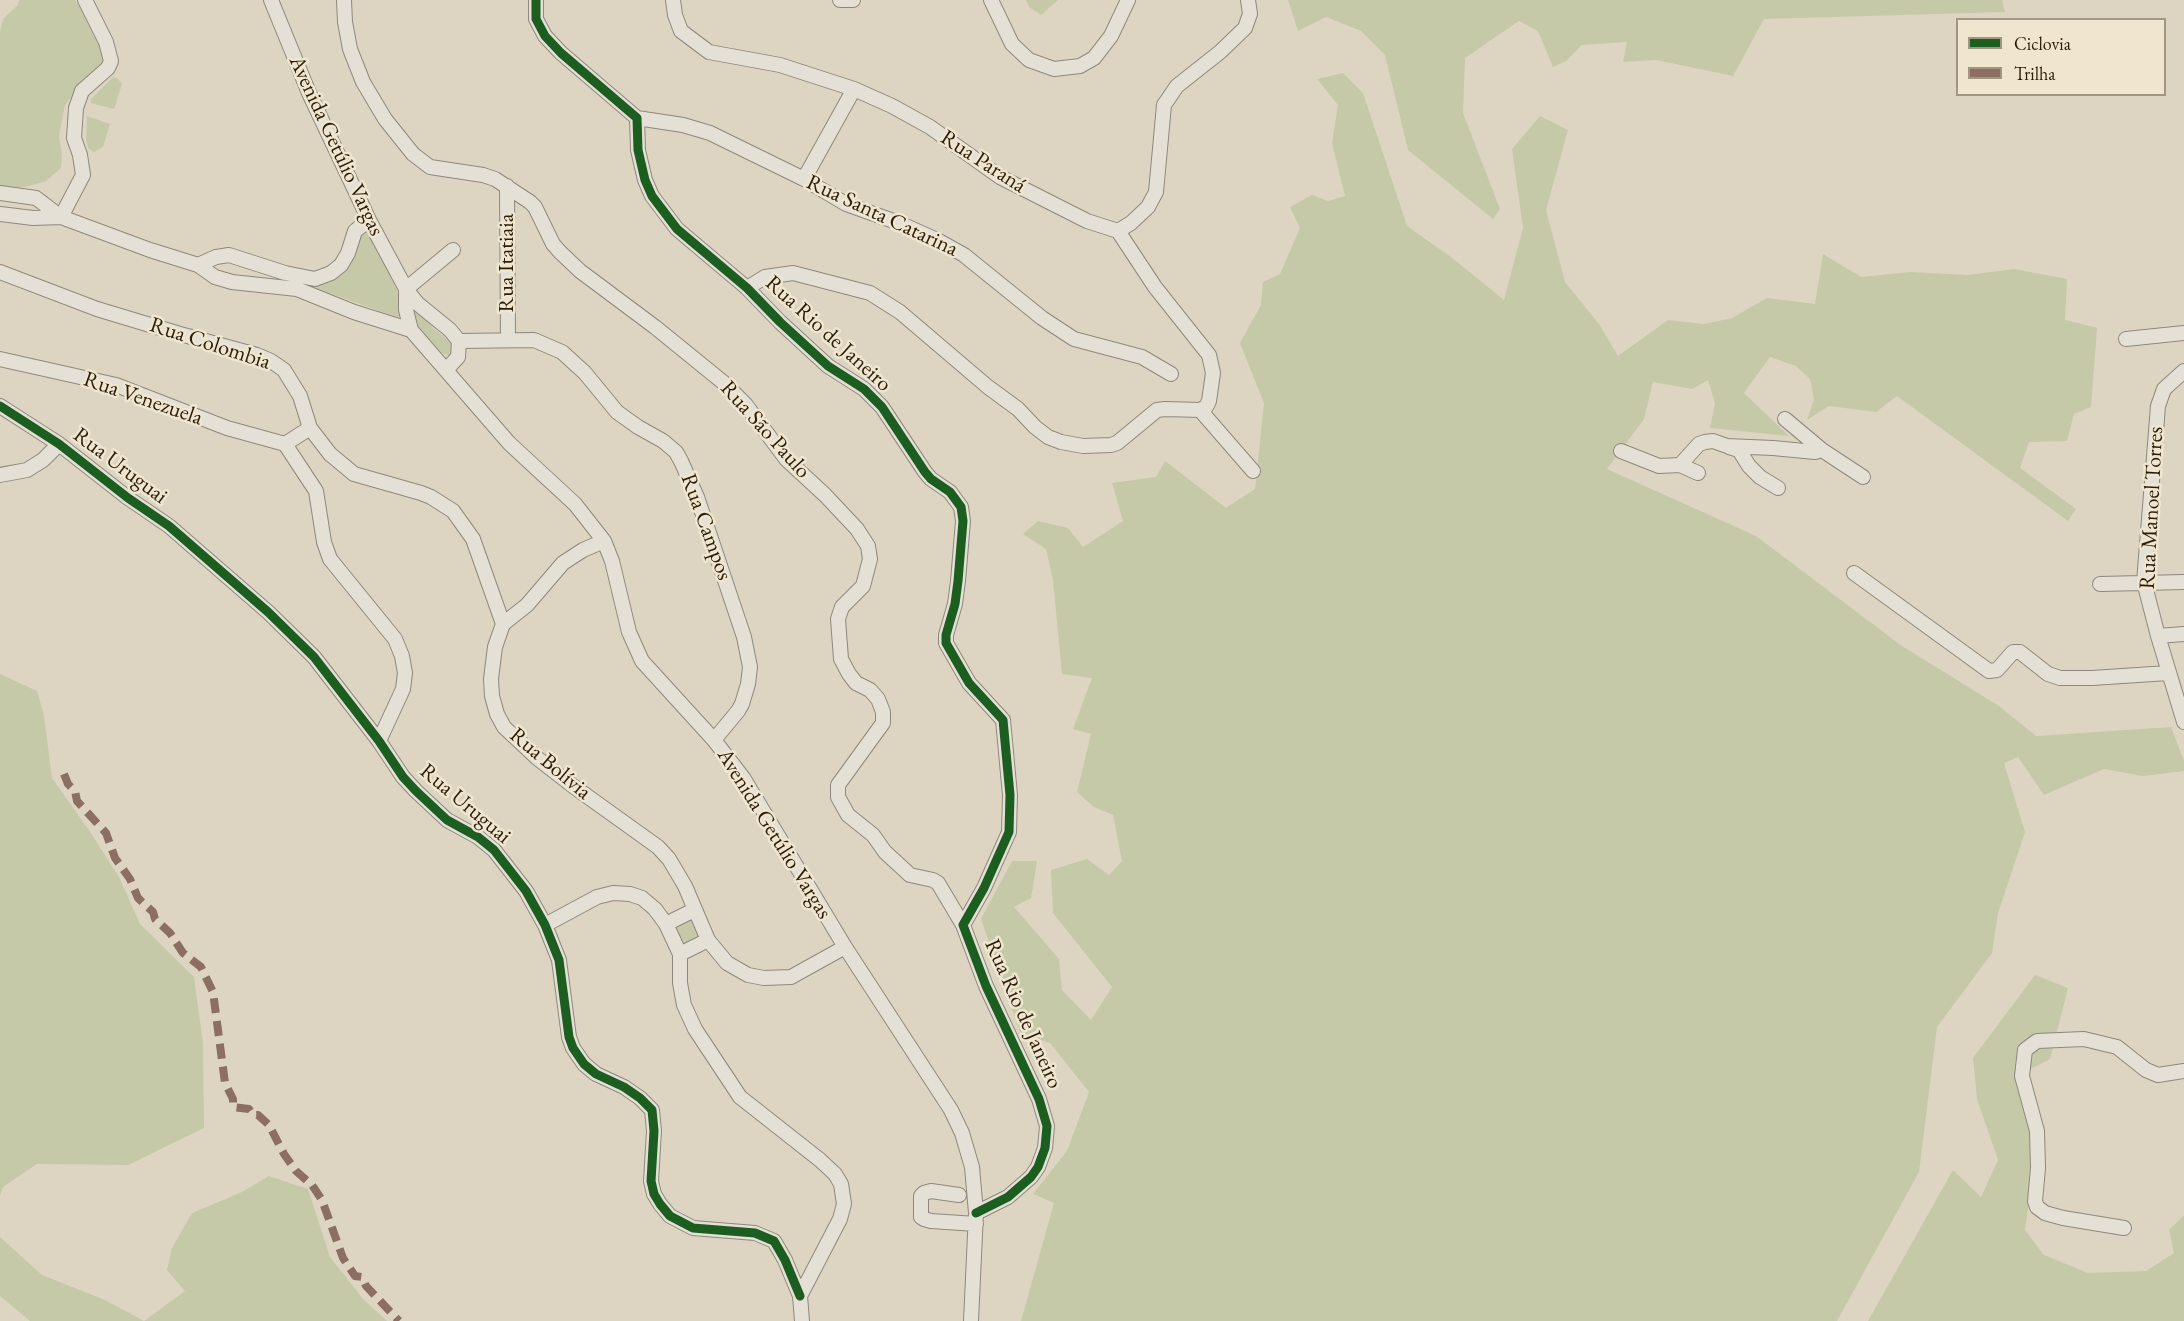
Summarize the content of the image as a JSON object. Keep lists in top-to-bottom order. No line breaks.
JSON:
{"streets":{"street":["Avenida Getúlio Vargas","Rua Paraná","Rua Santa Catarina","Rua Itatiaia","Rua Rio de Janeiro","Rua Colombia","Rua Venezuela","Rua São Paulo","Rua Uruguai","Rua Manoel Torres","Rua Campos","Rua Bolívia"]},"crossings":[["Avenida Getúlio Vargas","Rua Rio de Janeiro"],["Avenida Getúlio Vargas","Rua Campos"],["Avenida Getúlio Vargas","Rua Bolívia"],["Rua Santa Catarina","Rua Rio de Janeiro"],["Rua Itatiaia","Rua São Paulo"],["Rua Itatiaia","Rua Campos"],["Rua Rio de Janeiro","Rua São Paulo"]],"legend":["Ciclovia","Trilha"]}
